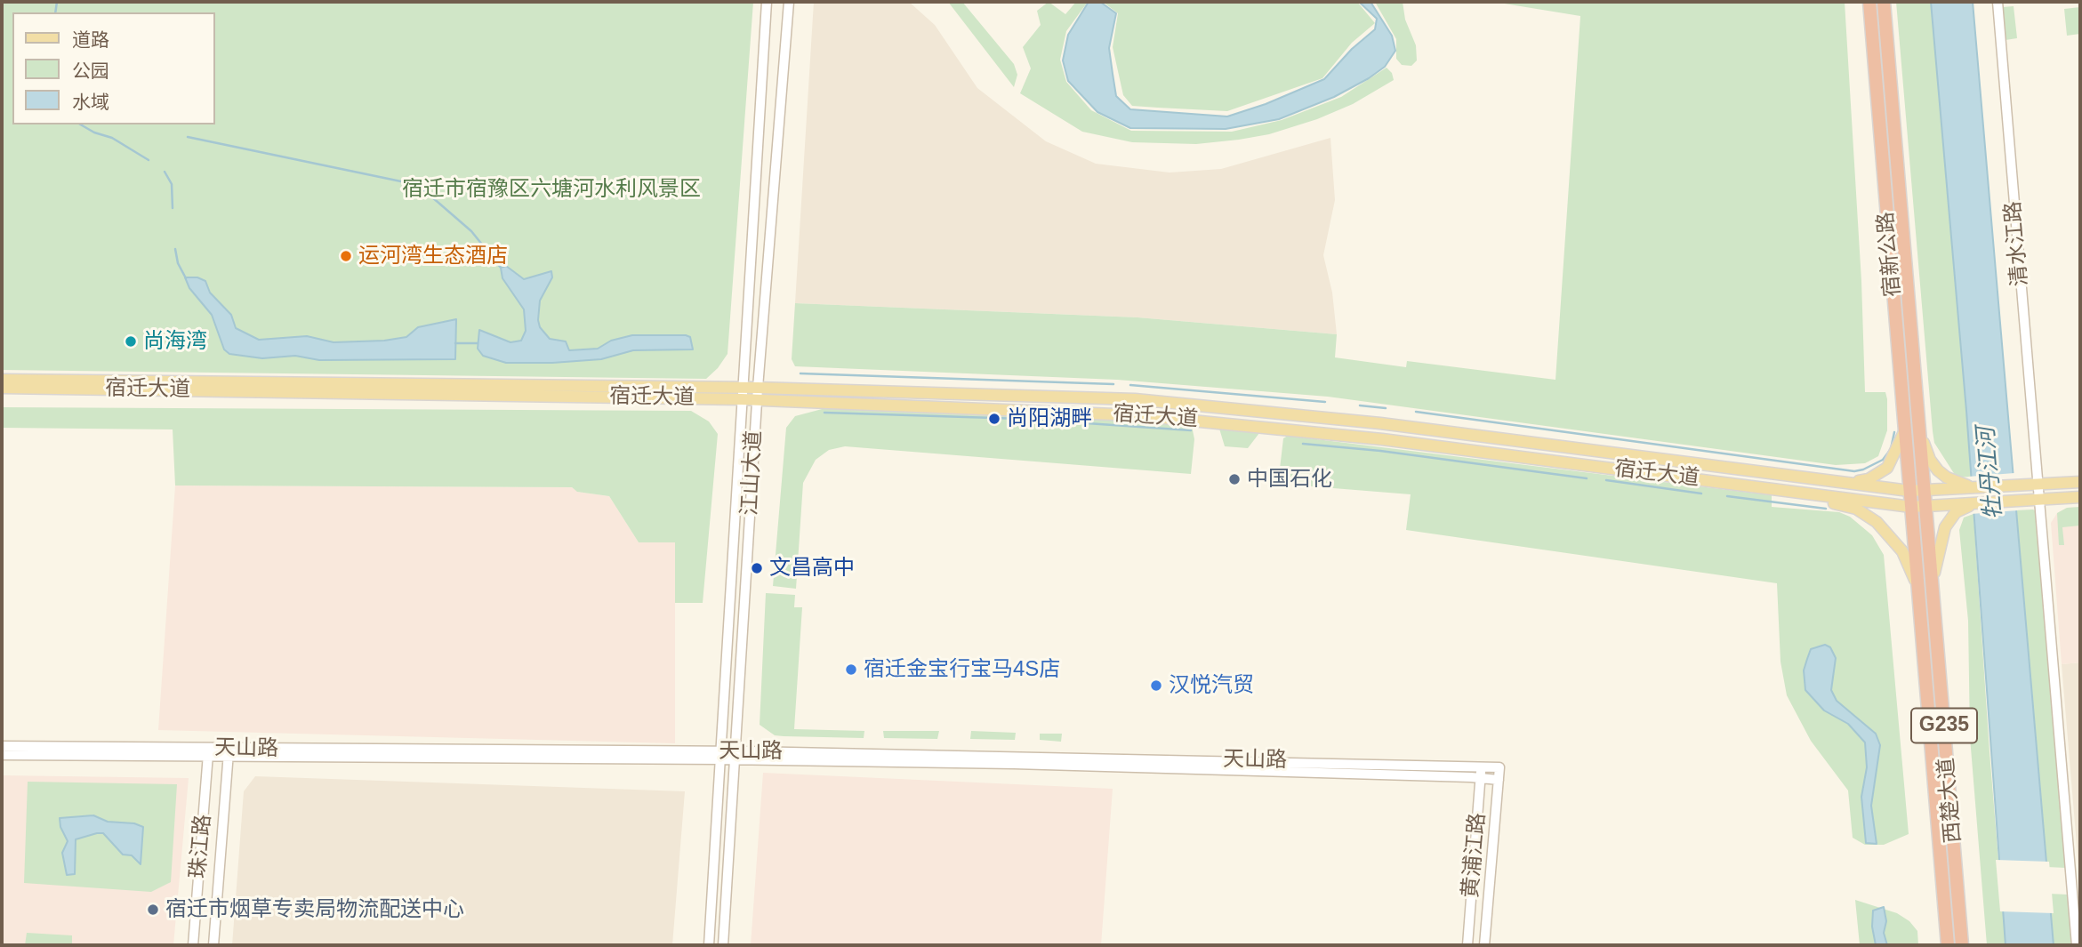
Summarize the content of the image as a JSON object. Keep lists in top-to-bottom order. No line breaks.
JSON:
{"streets":{"highway":["宿新公路","G235","西楚大道"],"main road":["宿迁大道"],"street":["清水江路","江山大道","天山路","珠江路","黄浦江路"]},"crossings":[["清水江路","宿迁大道"],["宿新公路","宿迁大道"],["宿新公路","西楚大道"],["宿迁大道","江山大道"],["宿迁大道","西楚大道"],["江山大道","天山路"],["天山路","珠江路"],["天山路","黄浦江路"]],"water":["牡丹江河"],"parks":["宿迁市宿豫区六塘河水利风景区"],"places":["运河湾生态酒店","尚海湾","尚阳湖畔","中国石化","文昌高中","宿迁金宝行宝马4S店","汉悦汽贸","宿迁市烟草专卖局物流配送中心"],"legend":["道路","公园","水域"]}
